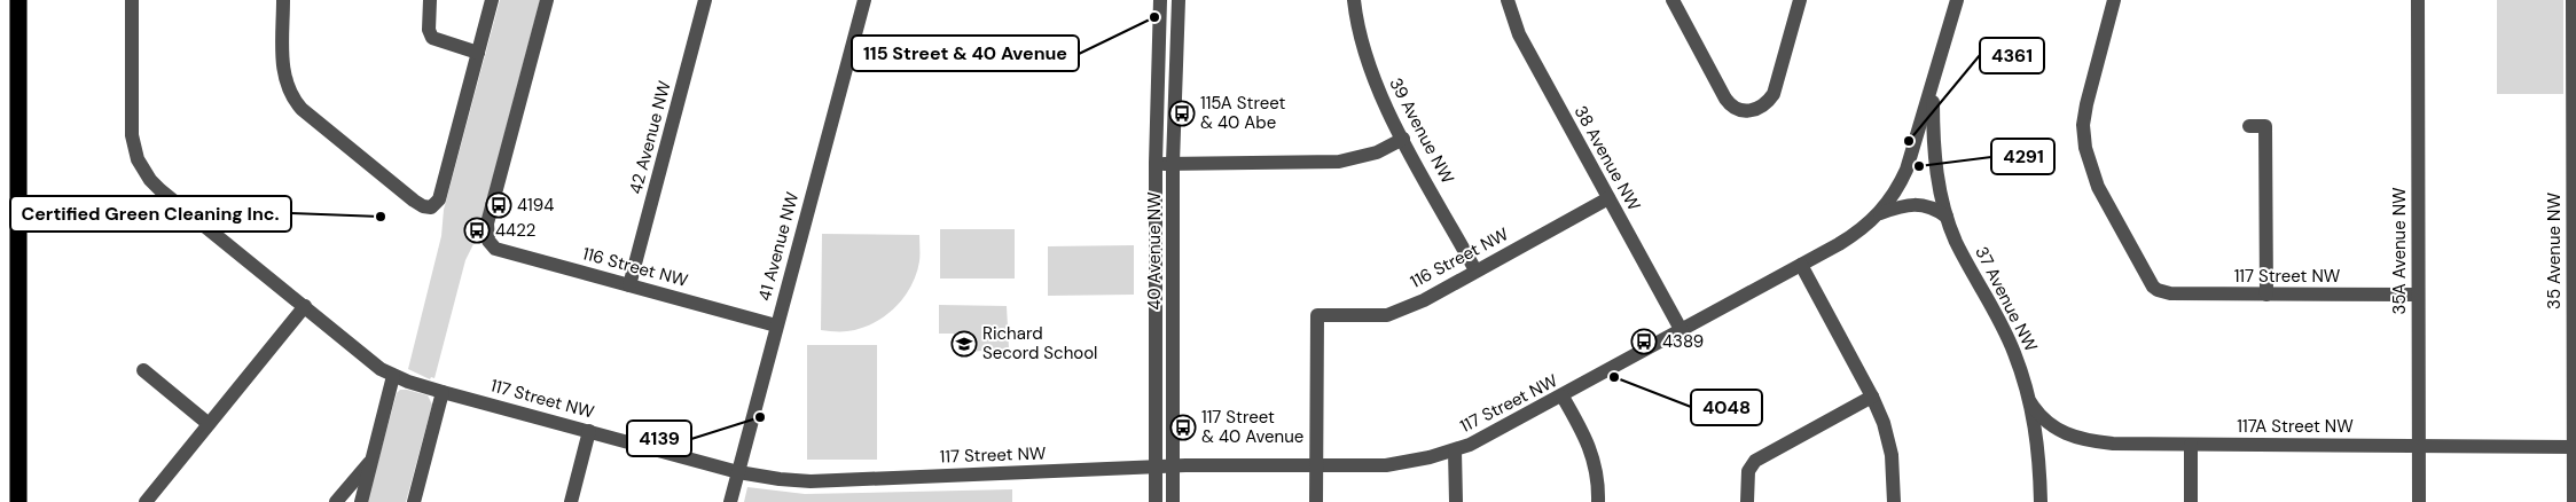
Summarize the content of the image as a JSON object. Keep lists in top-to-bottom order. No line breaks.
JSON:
{"streets":{"street":["39 Avenue NW","42 Avenue NW","38 Avenue NW","41 Avenue NW","40 Avenue NW","35A Avenue NW","35 Avenue NW","116 Street NW","117 Street NW","37 Avenue NW","117A Street NW"]},"crossings":[["39 Avenue NW","116 Street NW"],["42 Avenue NW","116 Street NW"],["38 Avenue NW","116 Street NW"],["38 Avenue NW","117 Street NW"],["41 Avenue NW","116 Street NW"],["41 Avenue NW","117 Street NW"],["40 Avenue NW","117 Street NW"],["35A Avenue NW","117 Street NW"],["35A Avenue NW","117A Street NW"],["35 Avenue NW","117A Street NW"],["116 Street NW","117 Street NW"],["117 Street NW","37 Avenue NW"],["37 Avenue NW","117A Street NW"]],"places":{"other":["115 Street & 40 Avenue","4361","4291","Certified Green Cleaning Inc.","4048","4139"],"bus stop":["115A Street & 40 Abe","4194","4422","4389","117 Street & 40 Avenue"],"school or university":["Richard Secord School"]}}
